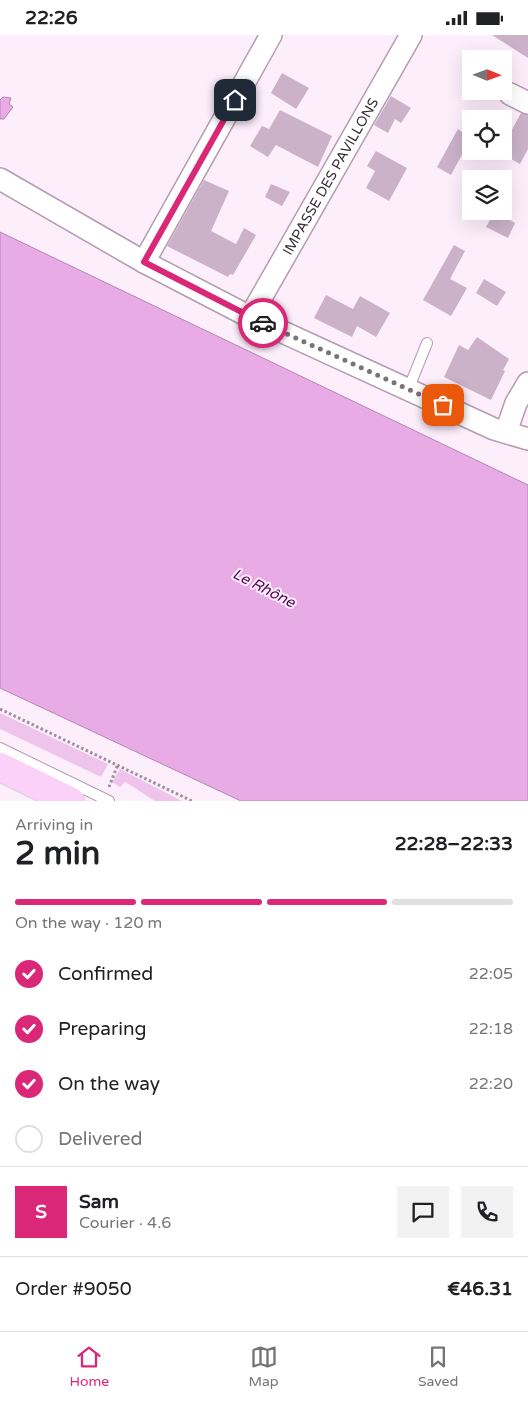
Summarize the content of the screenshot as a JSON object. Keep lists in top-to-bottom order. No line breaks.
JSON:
{"streets":{"street":["IMPASSE DES PAVILLONS"]},"water":["Le Rhône"],"north":"right","page":{"status":"22:26","heading":["2 min","Arriving in","22:28–22:33"],"panel":["Sam","Courier · 4.6","Order #9050","€46.31"],"bar":"On the way · 120 m","list":[["Confirmed","22:05"],["Preparing","22:18"],["On the way","22:20"],"Delivered"],"round":"S","tabs":["Home","Map","Saved"]}}
